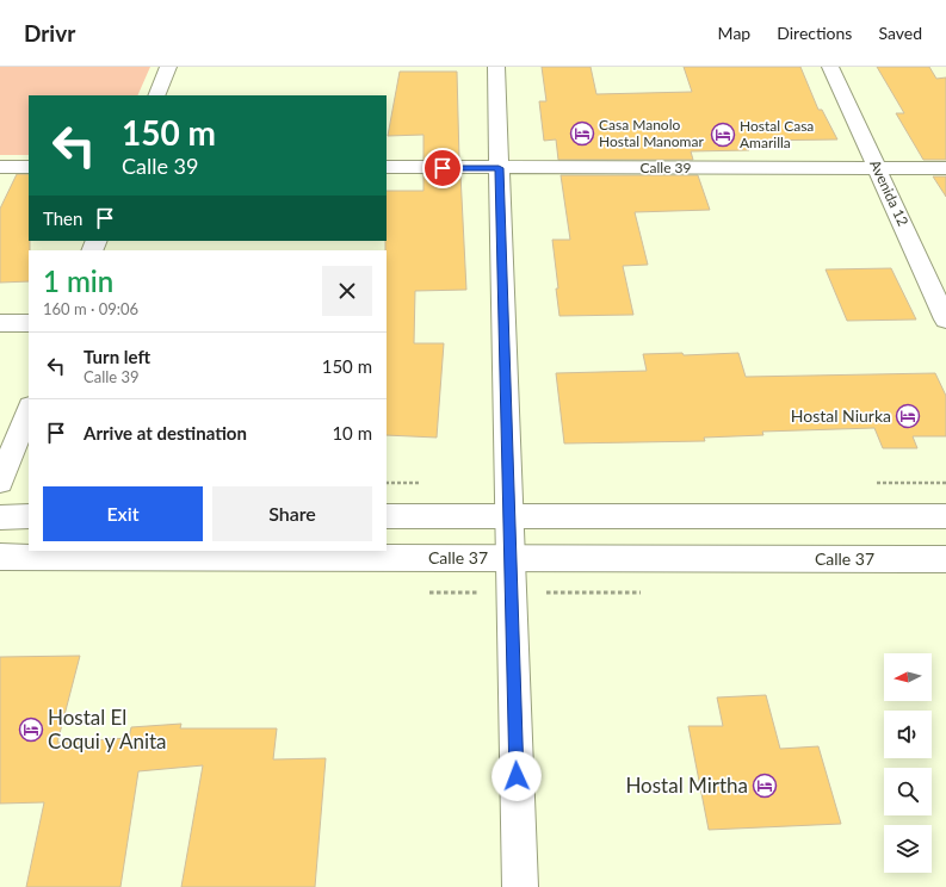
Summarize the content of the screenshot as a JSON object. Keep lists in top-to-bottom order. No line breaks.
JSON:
{"streets":{"street":["Calle 39","Avenida 12","Calle 37"]},"crossings":[["Calle 39","Avenida 12"]],"places":{"hotel":["Casa Manolo Hostal Manomar","Hostal Casa Amarilla","Hostal Niurka","Hostal El Coqui y Anita","Hostal Mirtha"]},"north":"left","page":{"header":"Drivr","nav":["Map","Directions","Saved"],"turn":["150 m","Calle 39"],"then":"Then","heading":["1 min","160 m · 09:06"],"list":[{"name":"Turn left","note":"Calle 39","value":"150 m"},{"name":"Arrive at destination","value":"10 m"}],"buttons":["Exit","Share"]}}
